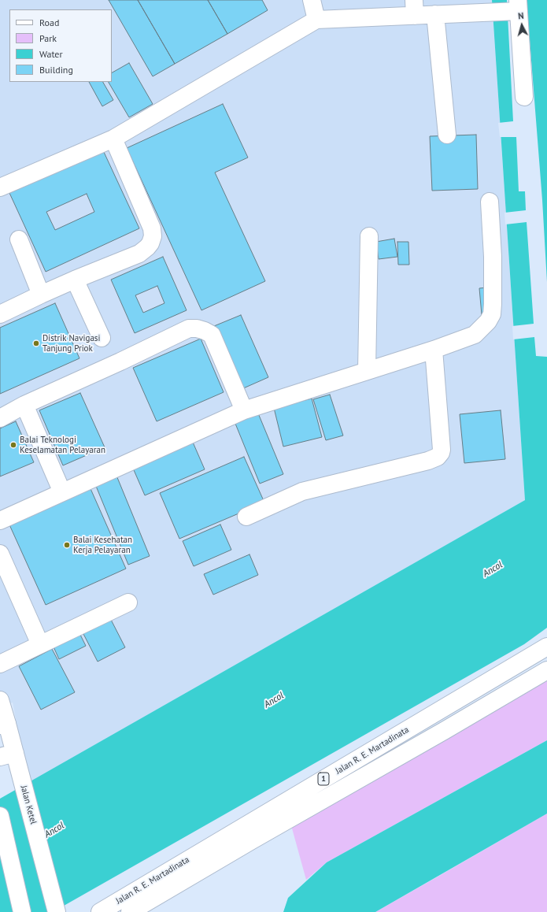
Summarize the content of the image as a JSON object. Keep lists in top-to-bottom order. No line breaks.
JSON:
{"streets":{"main road":["Jalan R. E. Martadinata","1","Jalan Ketel"]},"water":["Ancol"],"places":["Distrik Navigasi Tanjung Priok","Balai Teknologi Keselamatan Pelayaran","Balai Kesehatan Kerja Pelayaran"],"legend":["Road","Park","Water","Building"],"north":"top"}
